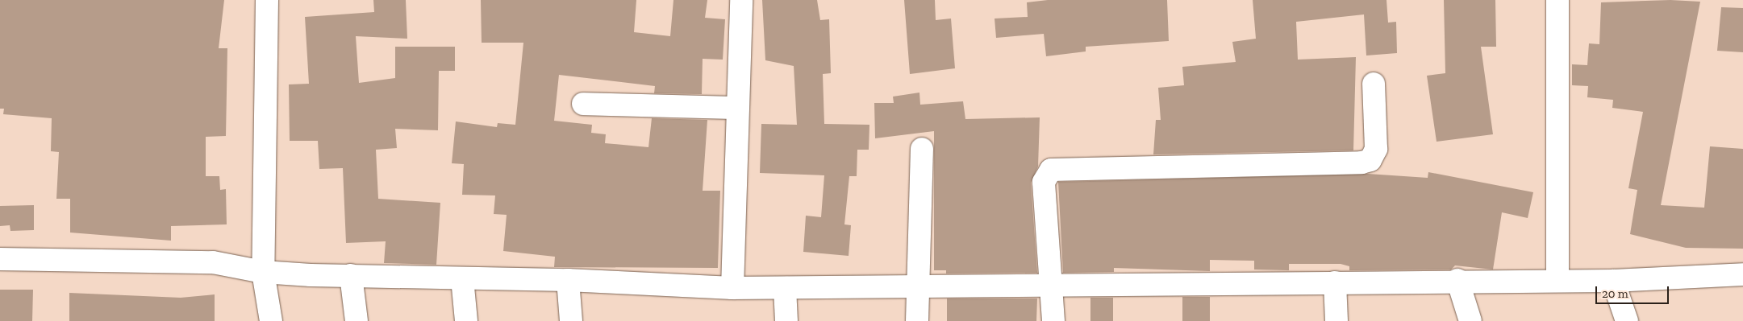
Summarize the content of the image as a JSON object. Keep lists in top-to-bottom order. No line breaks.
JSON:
{"scale_bar":"20 m"}
